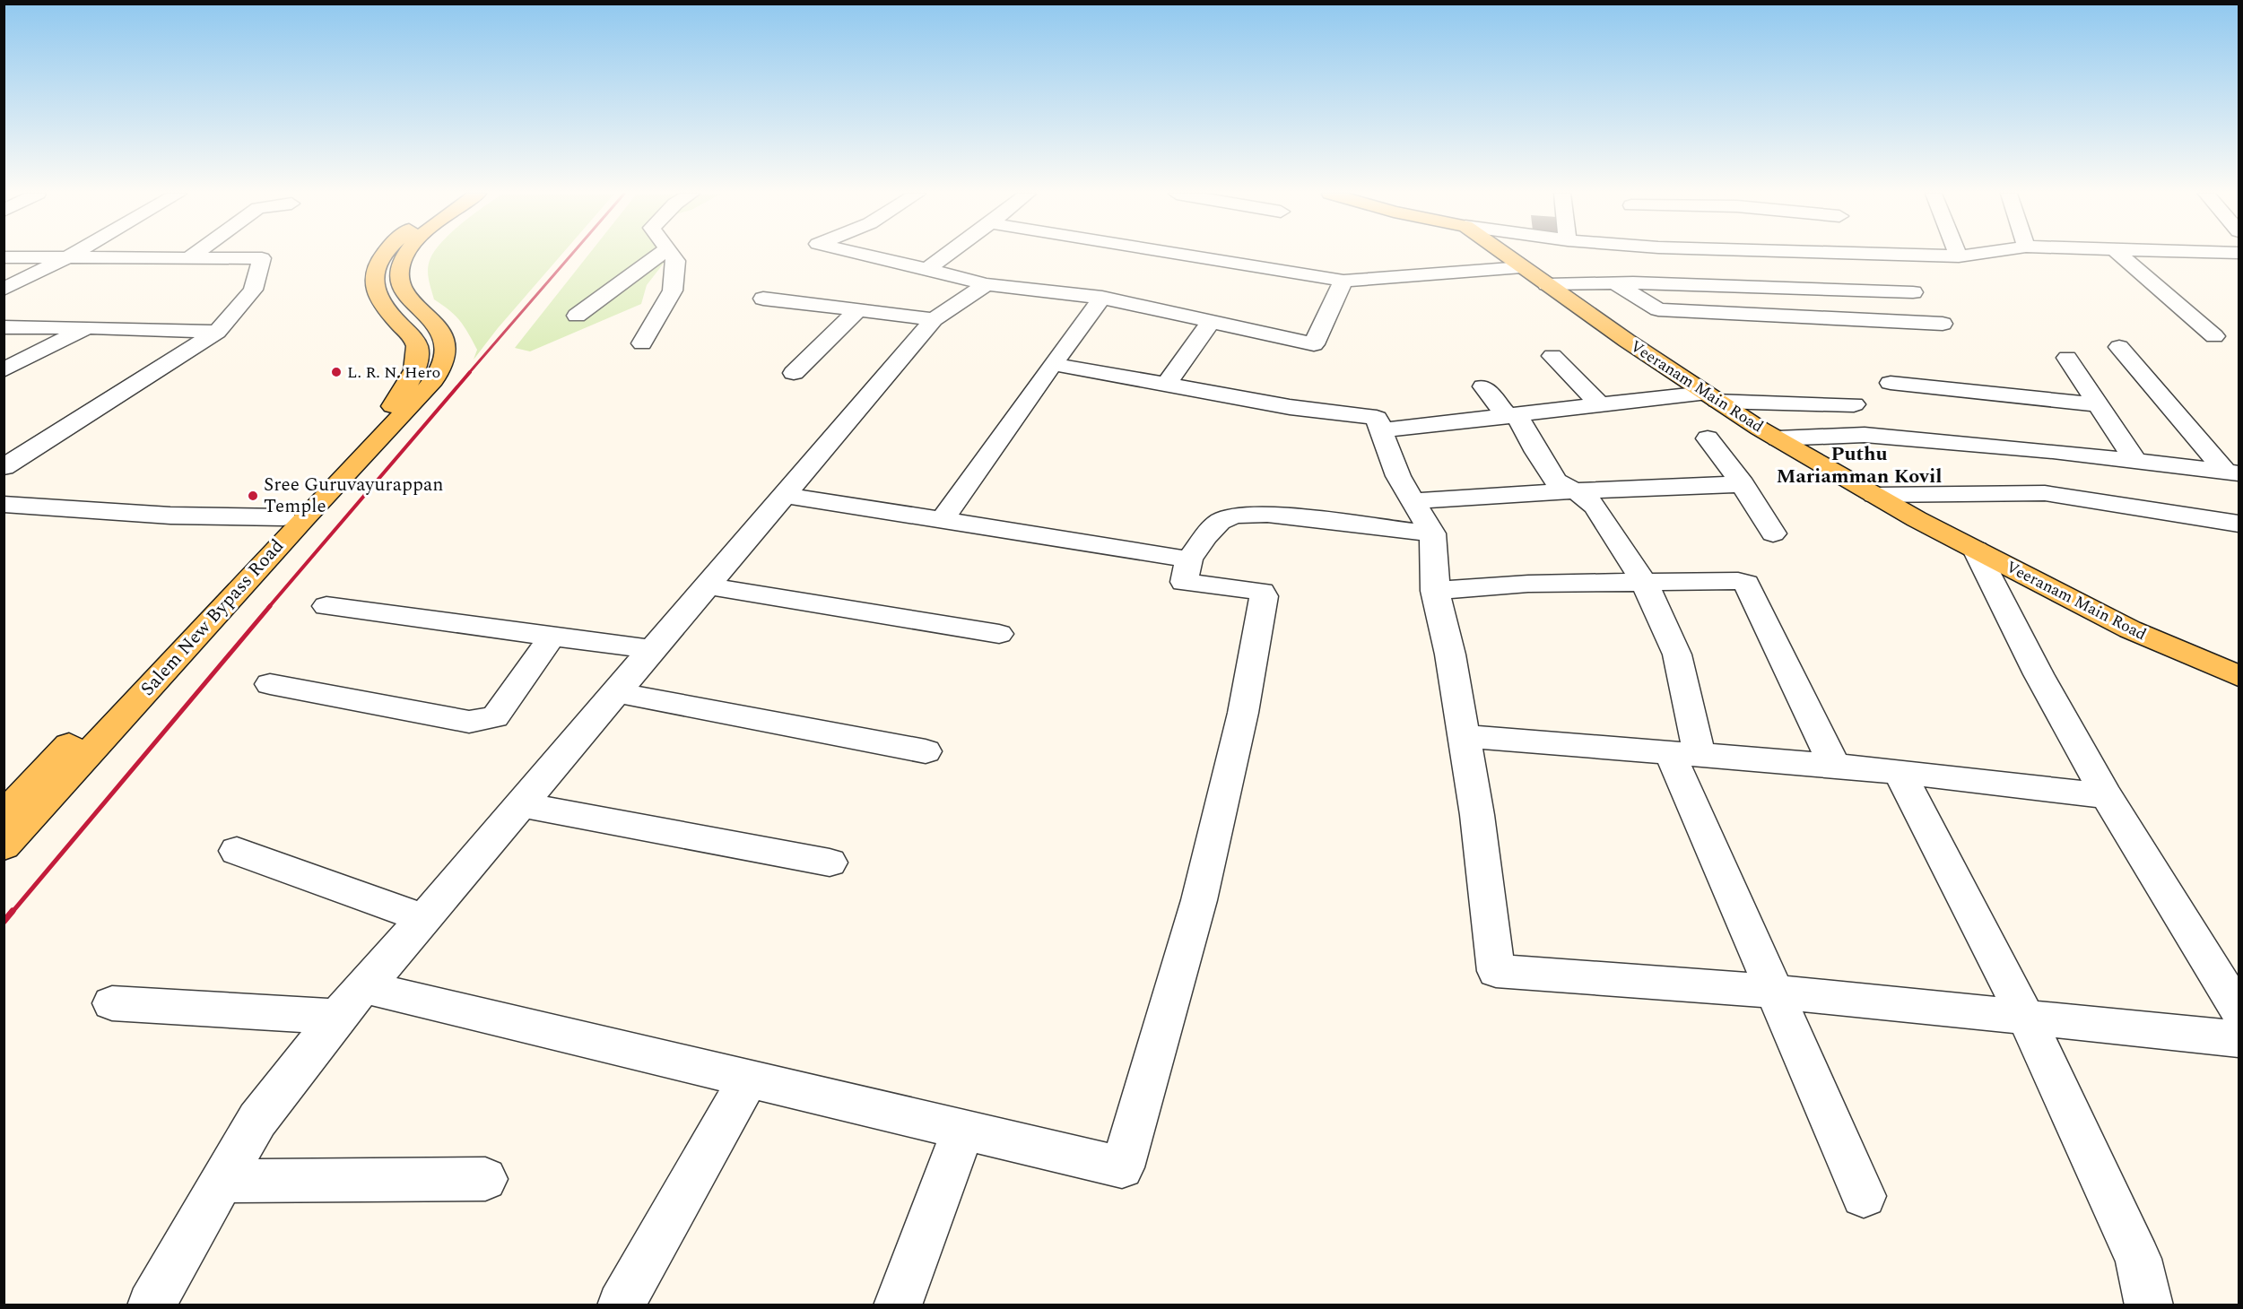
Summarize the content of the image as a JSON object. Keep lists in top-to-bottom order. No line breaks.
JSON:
{"streets":{"main road":["Veeranam Main Road","Salem New Bypass Road"]},"districts":["Puthu Mariamman Kovil"],"places":["L. R. N. Hero","Sree Guruvayurappan Temple"]}
